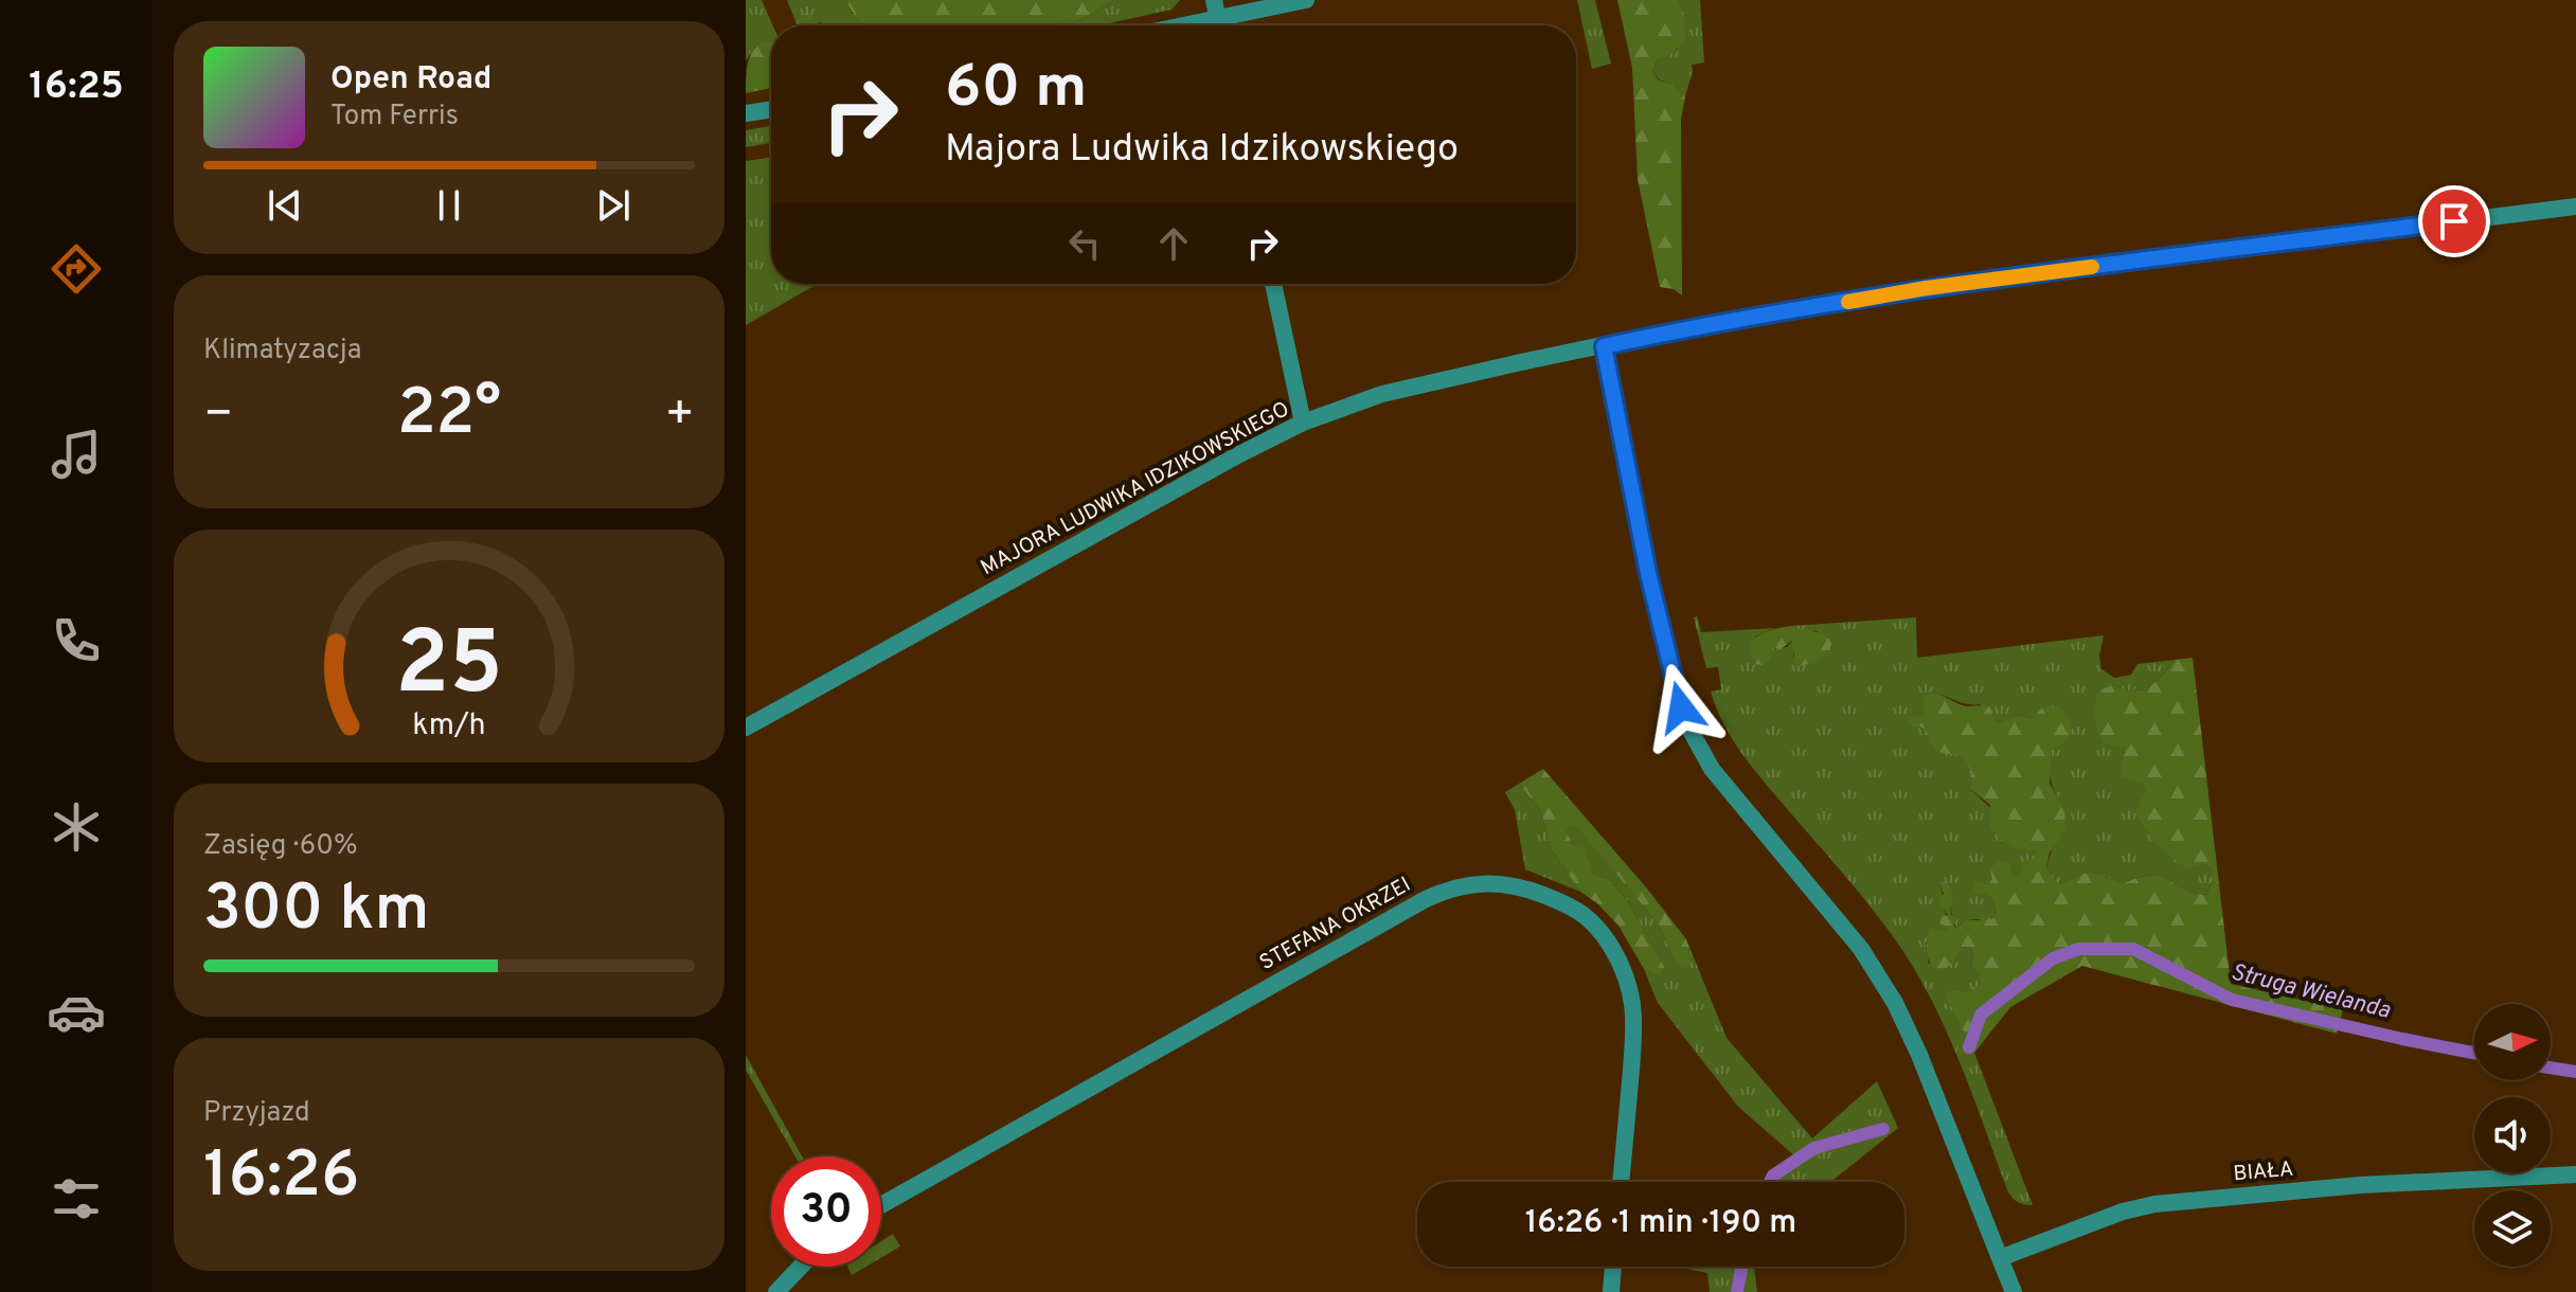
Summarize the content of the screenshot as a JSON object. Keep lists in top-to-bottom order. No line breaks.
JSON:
{"streets":{"street":["MAJORA LUDWIKA IDZIKOWSKIEGO","STEFANA OKRZEI","BIAŁA"]},"water":["Struga Wielanda"],"north":"right","page":{"tabs":"16:25","turn":["60 m","Majora Ludwika Idzikowskiego"],"song":["Open Road","Tom Ferris"],"tile":["Klimatyzacja",["Zasięg · 60%","300 km"],["Przyjazd","16:26"]],"heat":["−","22°","+"],"limit":"30","trip":"16:26 · 1 min · 190 m","gauge":["25","km/h"]}}
